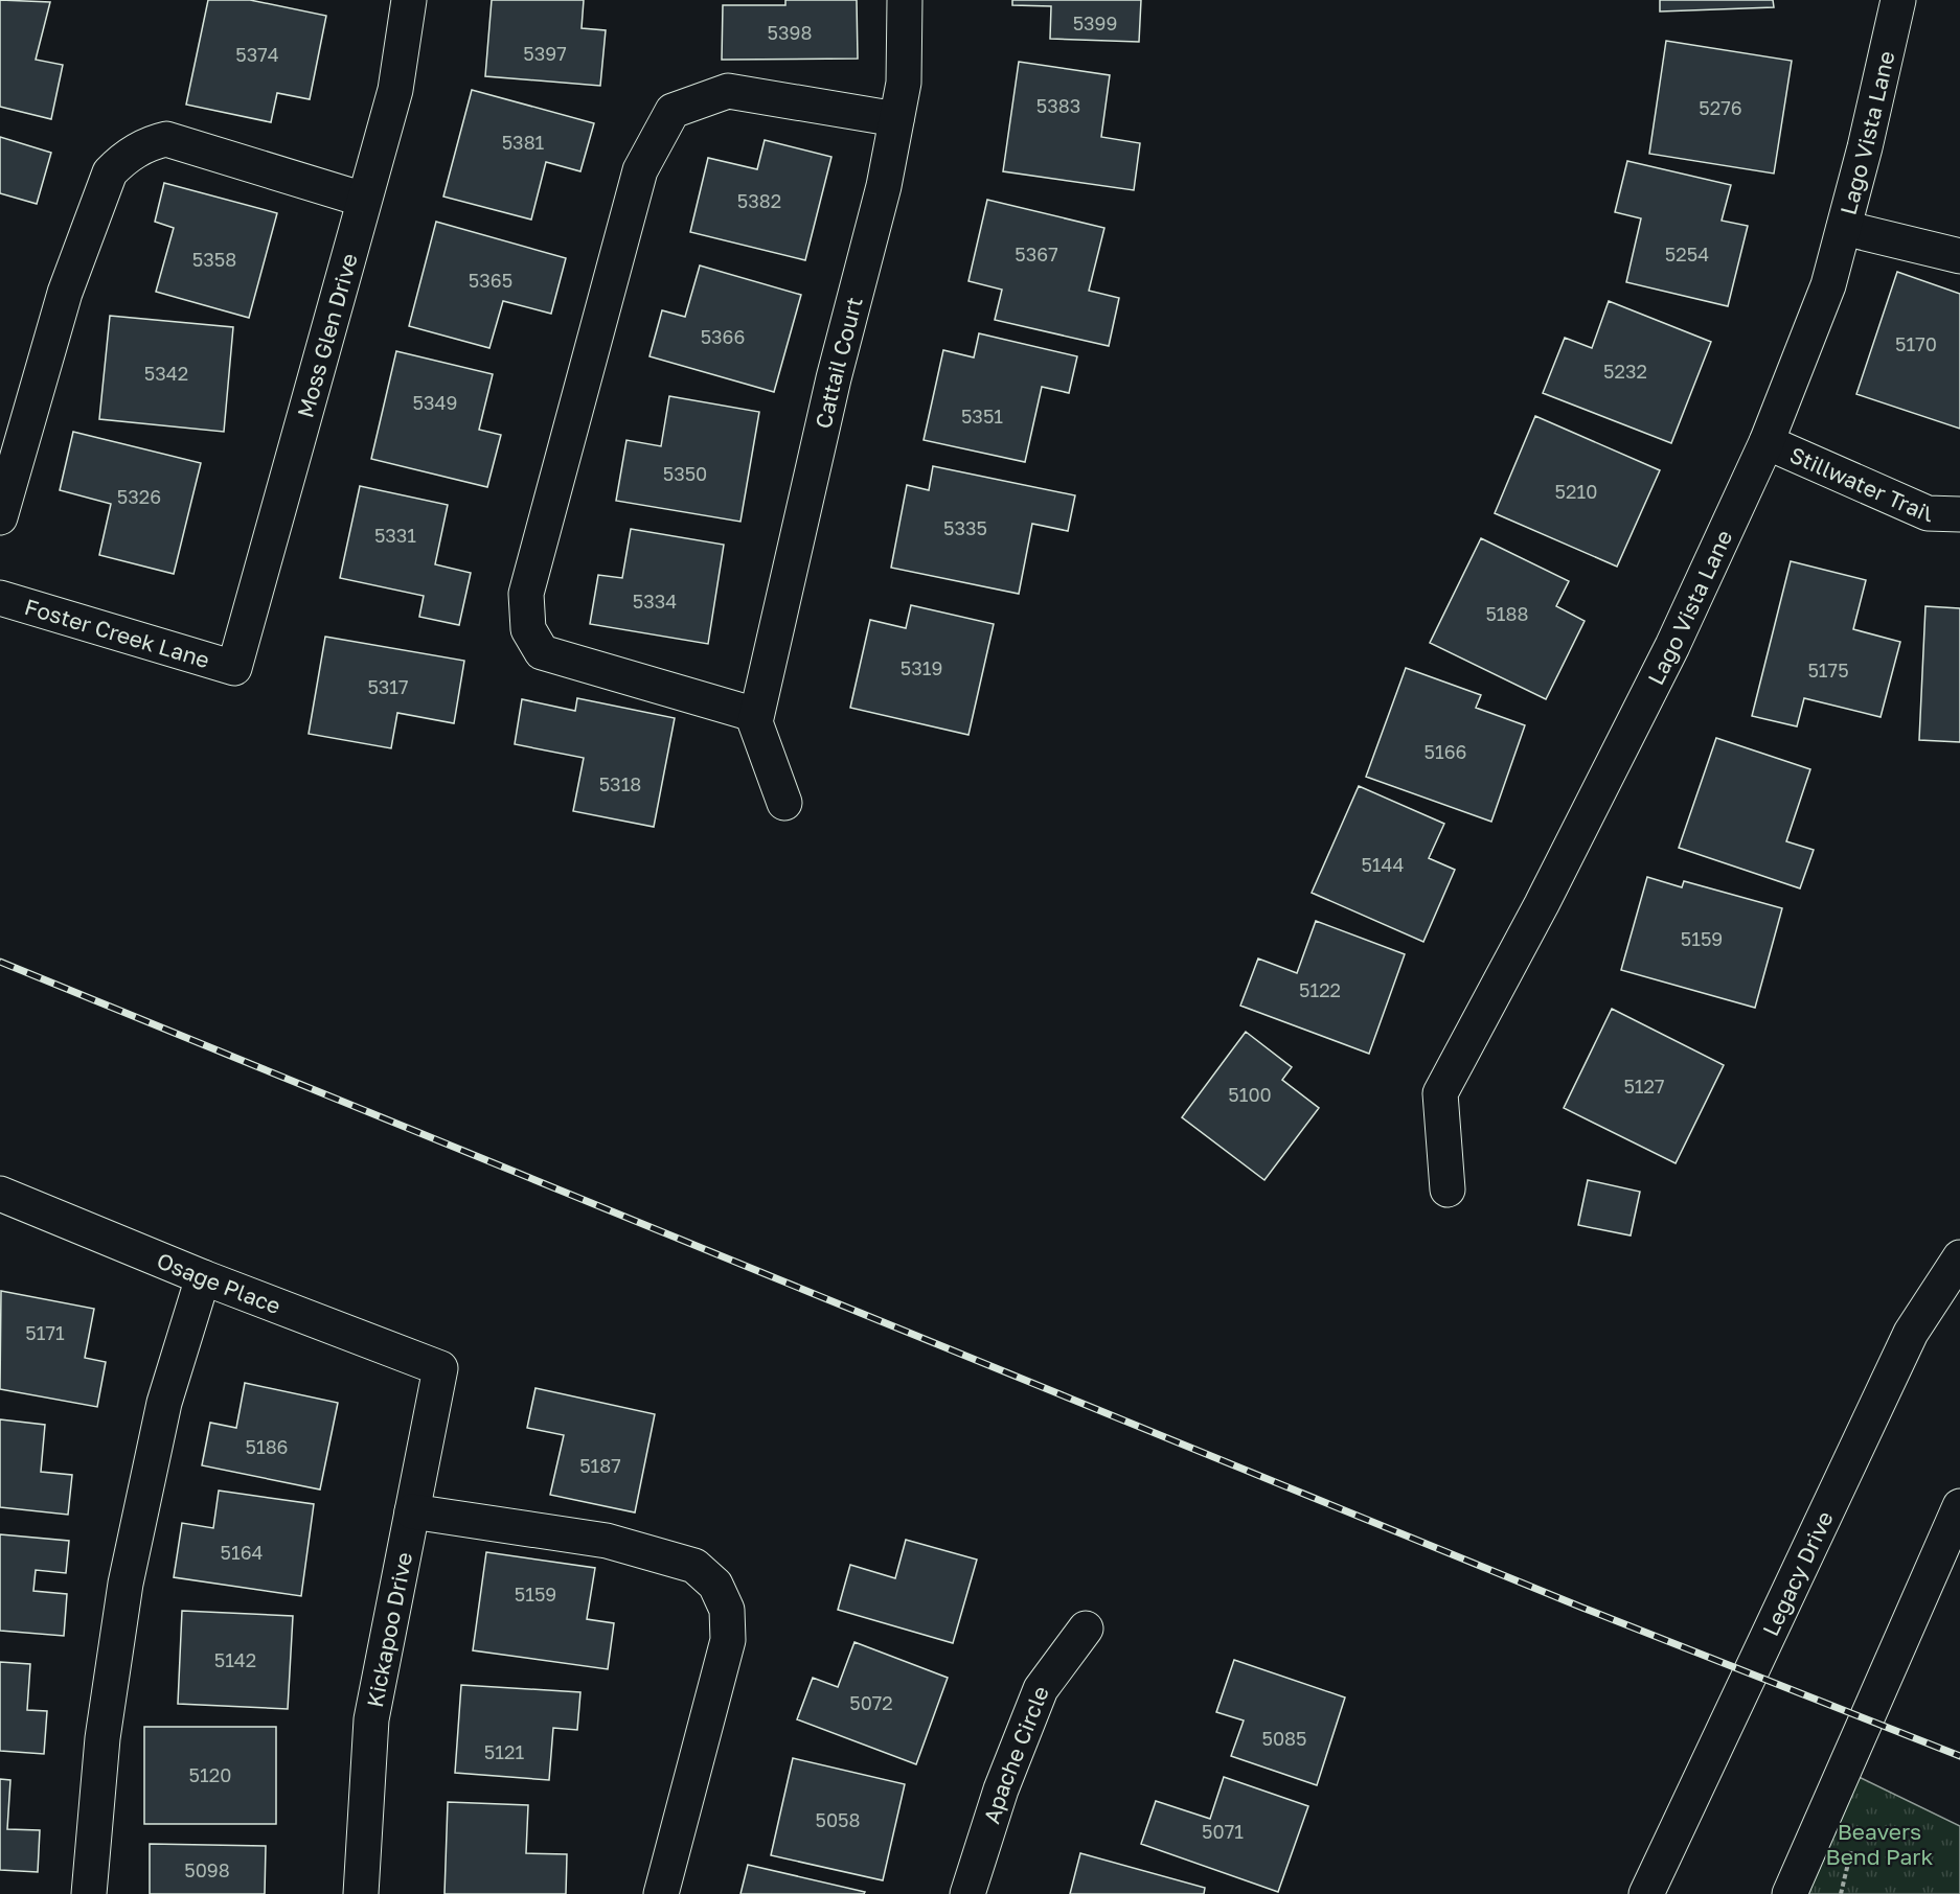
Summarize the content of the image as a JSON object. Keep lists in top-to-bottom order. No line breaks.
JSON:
{"streets":{"street":["Lago Vista Lane","Moss Glen Drive","Cattail Court","Stillwater Trail","Foster Creek Lane","Osage Place","Legacy Drive","Kickapoo Drive","Apache Circle"]},"crossings":[["Lago Vista Lane","Stillwater Trail"],["Moss Glen Drive","Foster Creek Lane"],["Osage Place","Kickapoo Drive"]],"parks":["Beavers Bend Park"],"house_numbers":["5399","5398","5397","5374","5383","5276","5381","5382","5367","5254","5358","5365","5366","5170","5232","5342","5349","5351","5350","5210","5326","5335","5331","5334","5188","5319","5175","5317","5166","5318","5144","5159","5122","5127","5100","5171","5186","5187","5164","5159","5142","5072","5085","5121","5120","5058","5071","5098"]}
